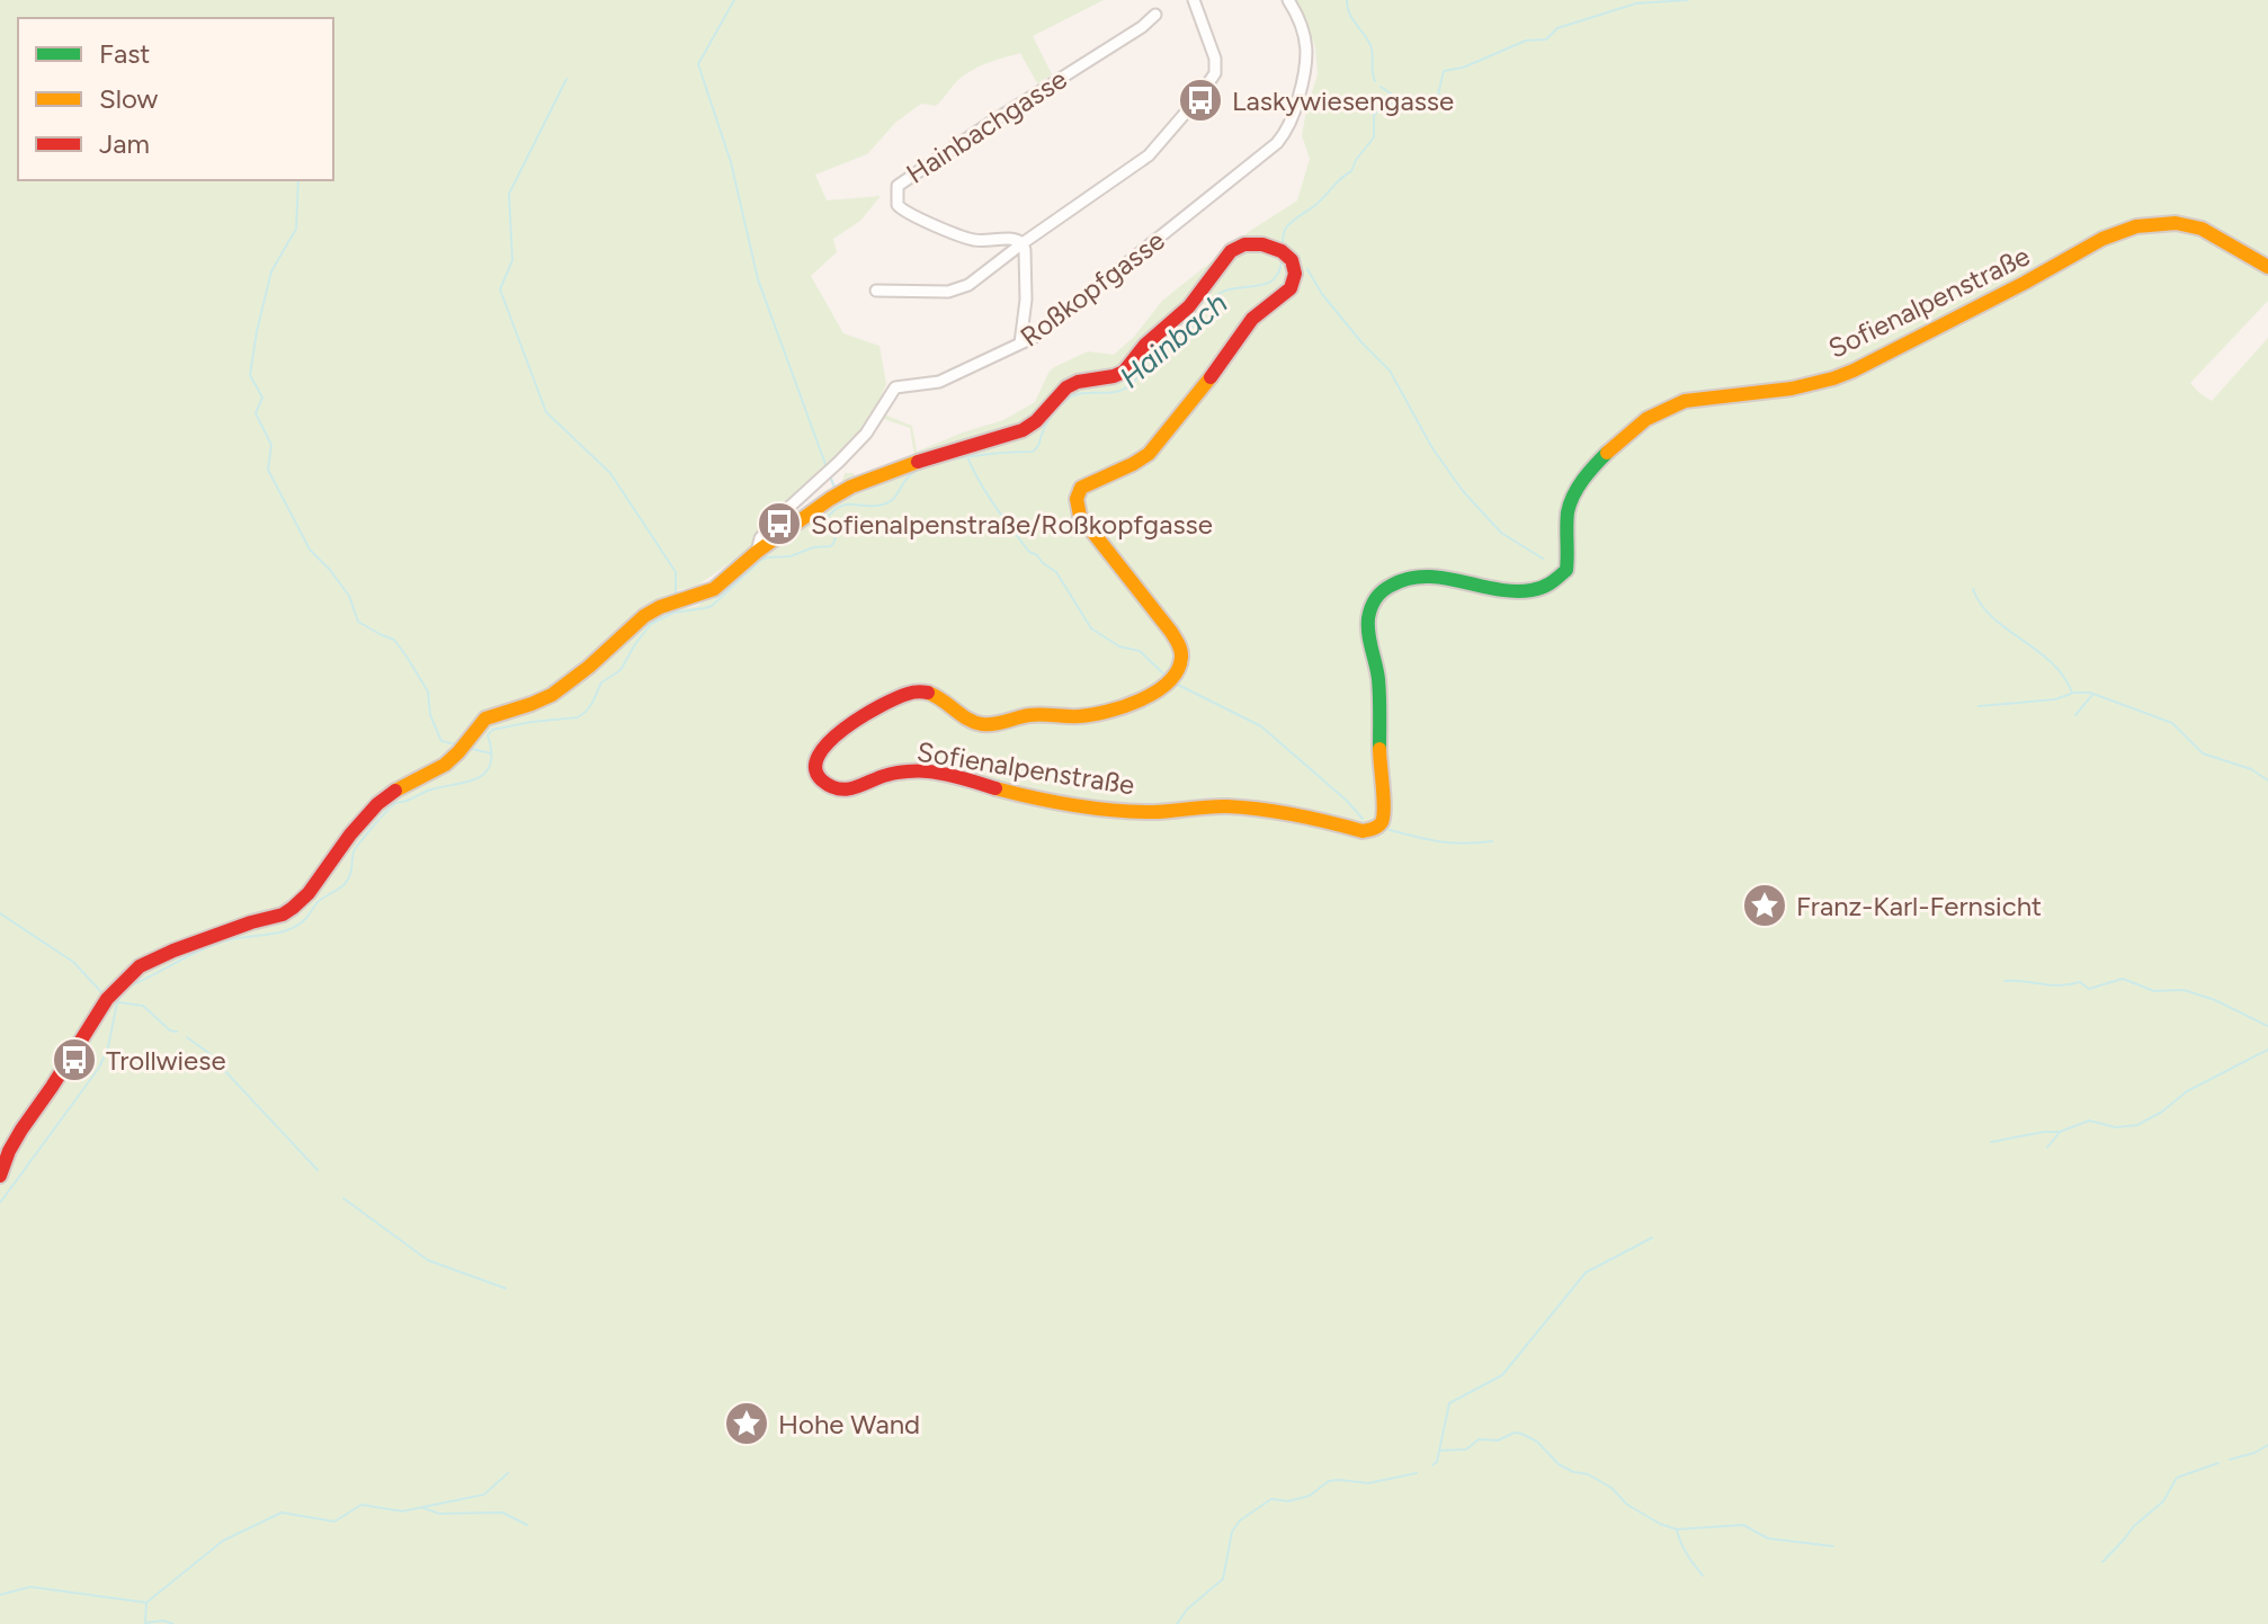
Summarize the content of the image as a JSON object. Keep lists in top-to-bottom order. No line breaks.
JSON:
{"streets":{"street":["Hainbachgasse","Roßkopfgasse","Sofienalpenstraße"]},"crossings":[["Roßkopfgasse","Sofienalpenstraße"]],"water":["Hainbach"],"places":{"bus stop":["Laskywiesengasse","Sofienalpenstraße/Roßkopfgasse","Trollwiese"],"place":["Franz-Karl-Fernsicht","Hohe Wand"]},"legend":["Fast","Slow","Jam"]}
